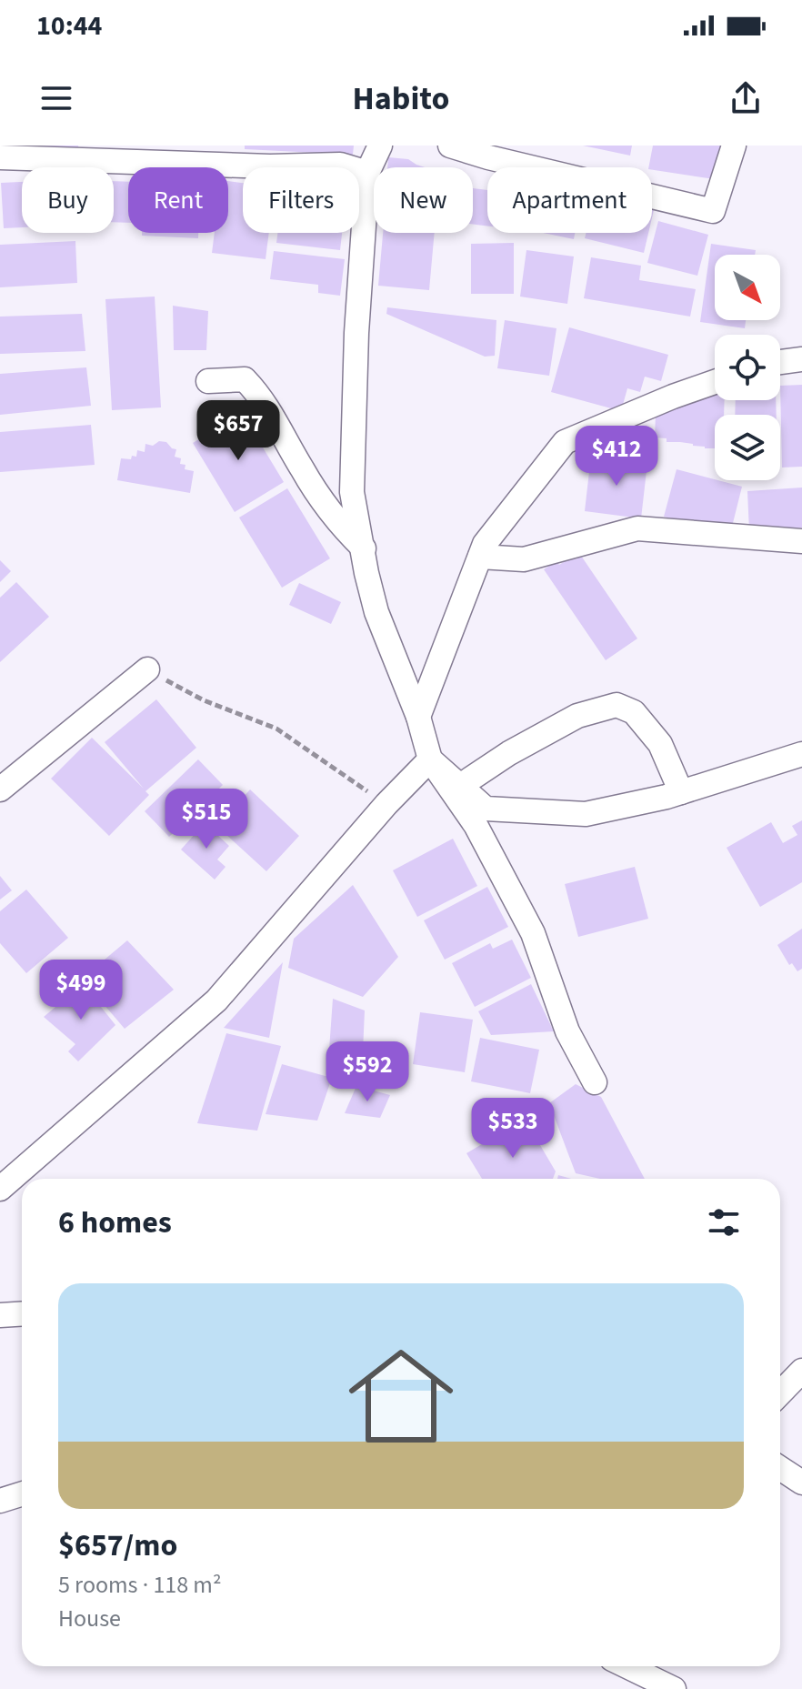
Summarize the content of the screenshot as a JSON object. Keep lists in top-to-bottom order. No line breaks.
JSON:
{"north":"bottom right","page":{"status":"10:44","header":"Habito","chip":["Buy","Rent","Filters","New","Apartment"],"price":["$657","$412","$515","$499","$592","$533"],"heading":"6 homes","list":[{"name":"$657/mo","note":"5 rooms · 118 m² · House"}]}}
